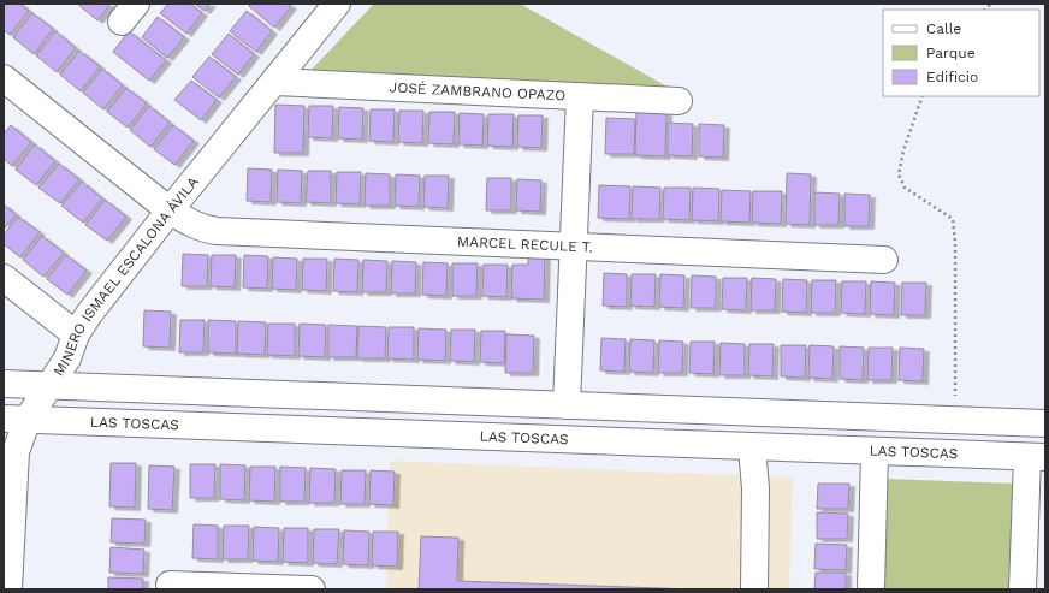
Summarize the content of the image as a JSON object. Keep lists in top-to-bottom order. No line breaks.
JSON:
{"streets":{"street":["JOSÉ ZAMBRANO OPAZO","MARCEL RECULE T.","MINERO ISMAEL ESCALONA ÁVILA","LAS TOSCAS"]},"crossings":[["JOSÉ ZAMBRANO OPAZO","MINERO ISMAEL ESCALONA ÁVILA"],["MARCEL RECULE T.","MINERO ISMAEL ESCALONA ÁVILA"],["MINERO ISMAEL ESCALONA ÁVILA","LAS TOSCAS"]],"legend":["Calle","Parque","Edificio"]}
